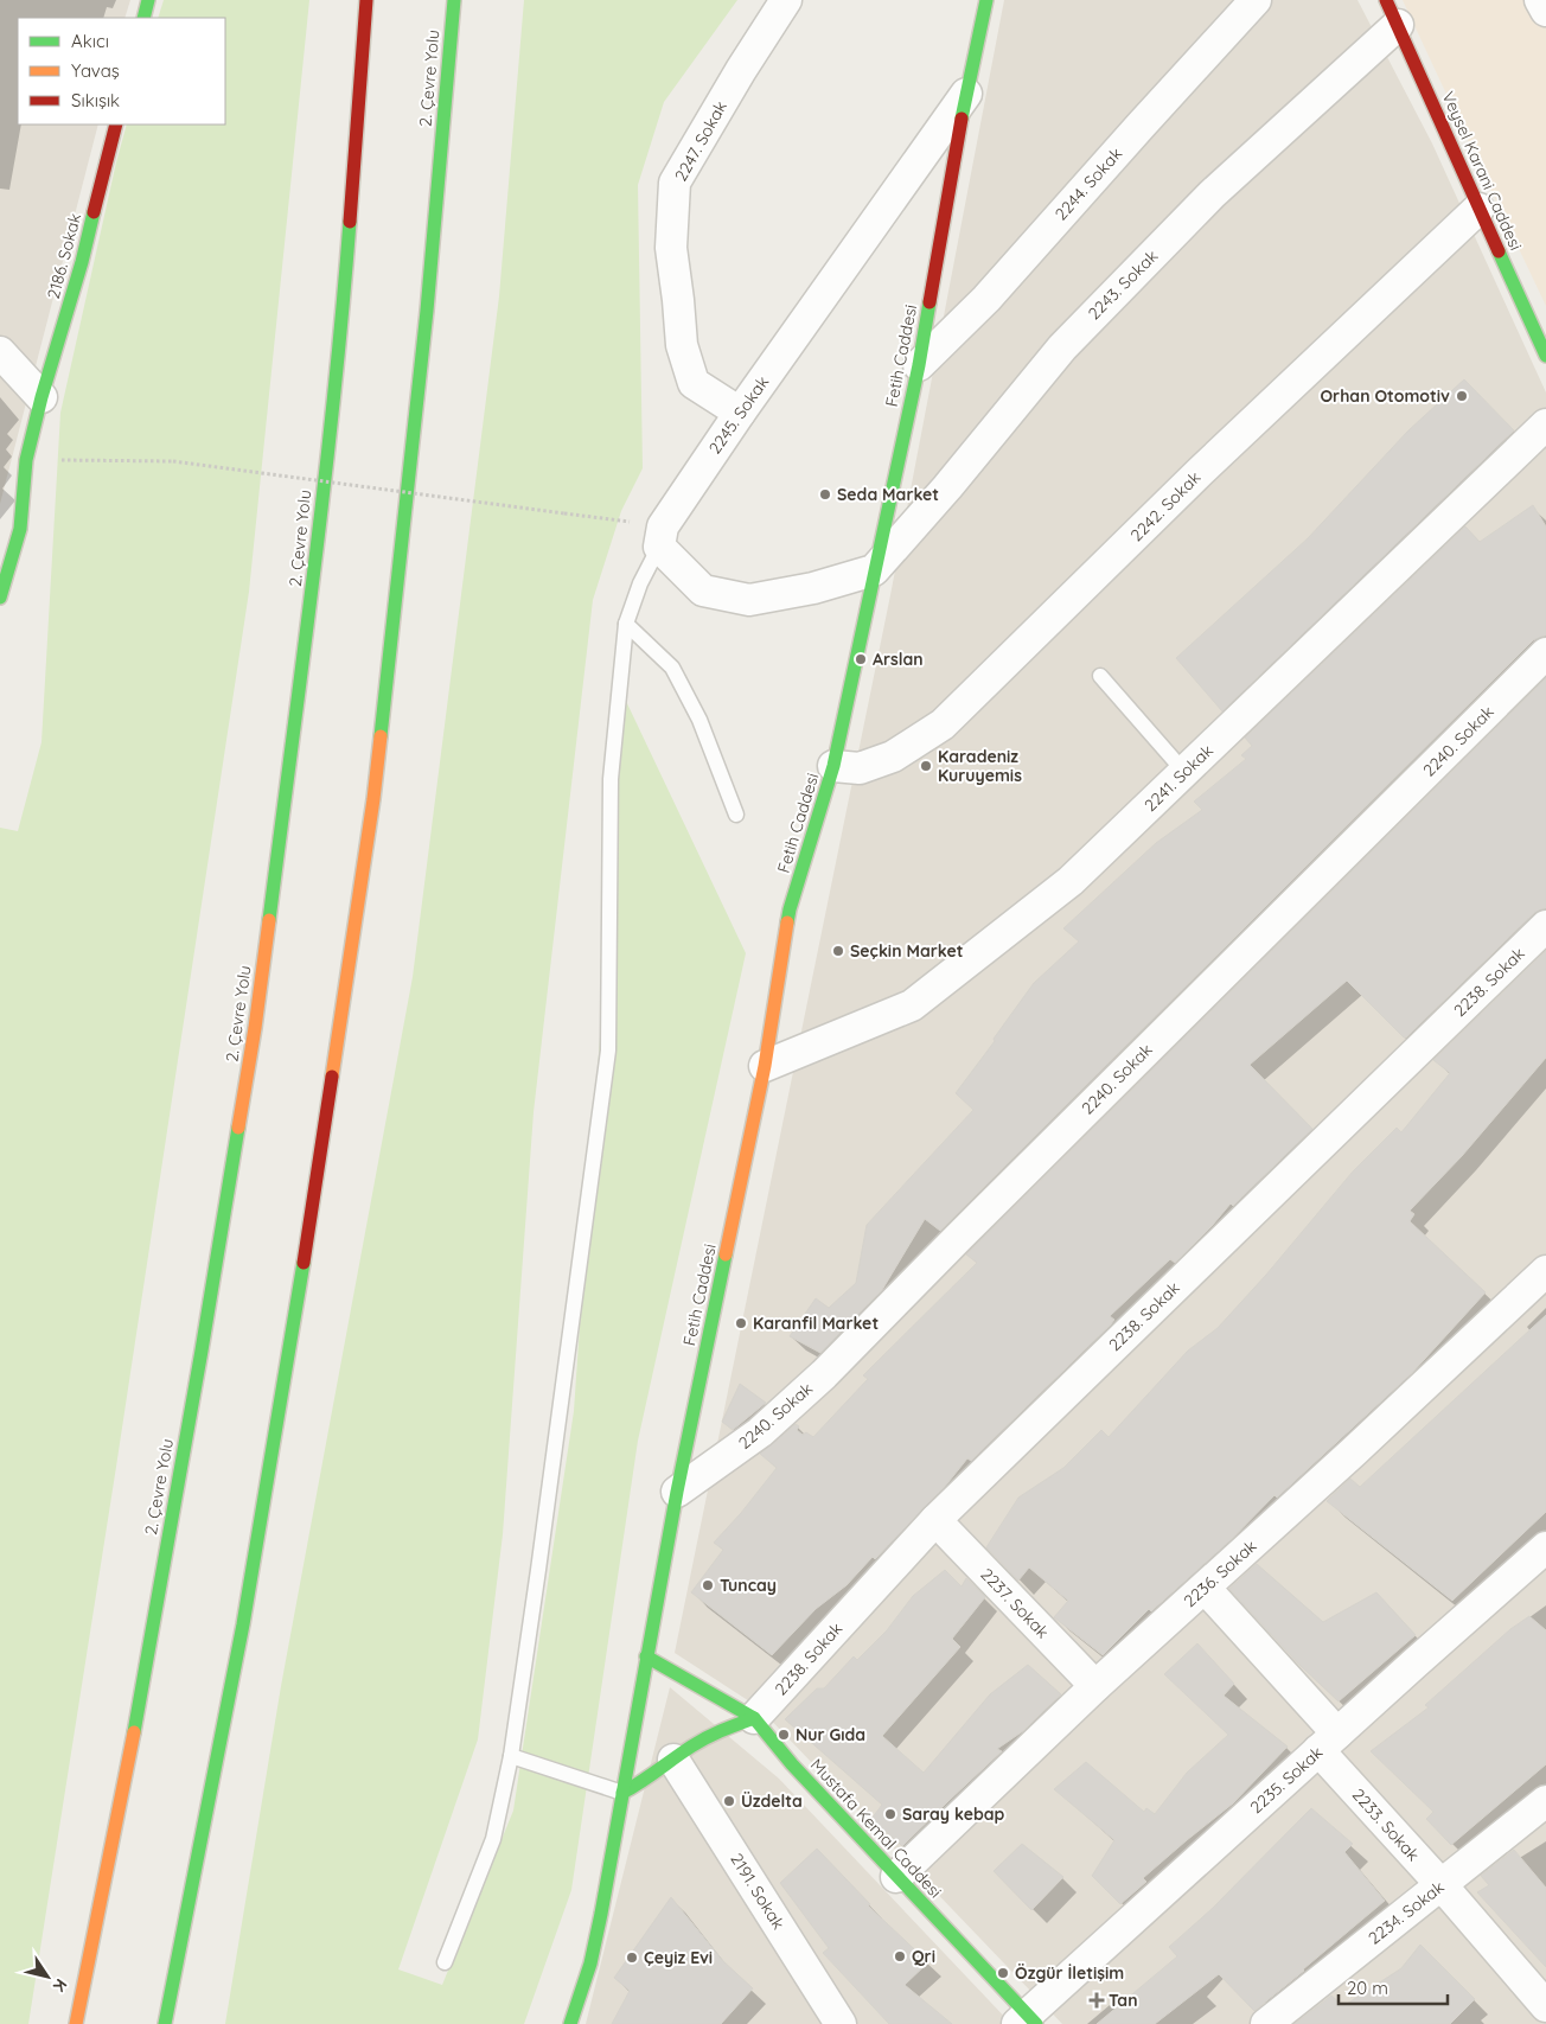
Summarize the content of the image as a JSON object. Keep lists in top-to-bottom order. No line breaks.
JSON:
{"streets":{"main road":["2. Çevre Yolu","Veysel Karani Caddesi","2186. Sokak","Fetih Caddesi","Mustafa Kemal Caddesi"],"street":["2247. Sokak","2244. Sokak","2243. Sokak","2245. Sokak","2242. Sokak","2240. Sokak","2241. Sokak","2238. Sokak","2236. Sokak","2237. Sokak","2235. Sokak","2233. Sokak","2191. Sokak","2234. Sokak"]},"crossings":[["2247. Sokak","2245. Sokak"],["Veysel Karani Caddesi","2243. Sokak"],["Veysel Karani Caddesi","2242. Sokak"],["2244. Sokak","Fetih Caddesi"],["2243. Sokak","Fetih Caddesi"],["Fetih Caddesi","2245. Sokak"],["Fetih Caddesi","2242. Sokak"],["Fetih Caddesi","2240. Sokak"],["Fetih Caddesi","2241. Sokak"],["Fetih Caddesi","Mustafa Kemal Caddesi"],["2238. Sokak","2237. Sokak"],["2238. Sokak","Mustafa Kemal Caddesi"],["2236. Sokak","2237. Sokak"],["2236. Sokak","2233. Sokak"],["2236. Sokak","Mustafa Kemal Caddesi"],["2235. Sokak","2233. Sokak"],["2235. Sokak","Mustafa Kemal Caddesi"],["2233. Sokak","2234. Sokak"]],"places":{"other":["Orhan Otomotiv","Seda Market","Arslan","Karadeniz Kuruyemis","Seçkin Market","Karanfil Market","Tuncay","Nur Gıda","Üzdelta","Saray kebap","Qri","Çeyiz Evi","Özgür İletişim"],"health":["Tan"]},"legend":["Akıcı","Yavaş","Sıkışık"],"scale_bar":"20 m","north":"bottom right"}
